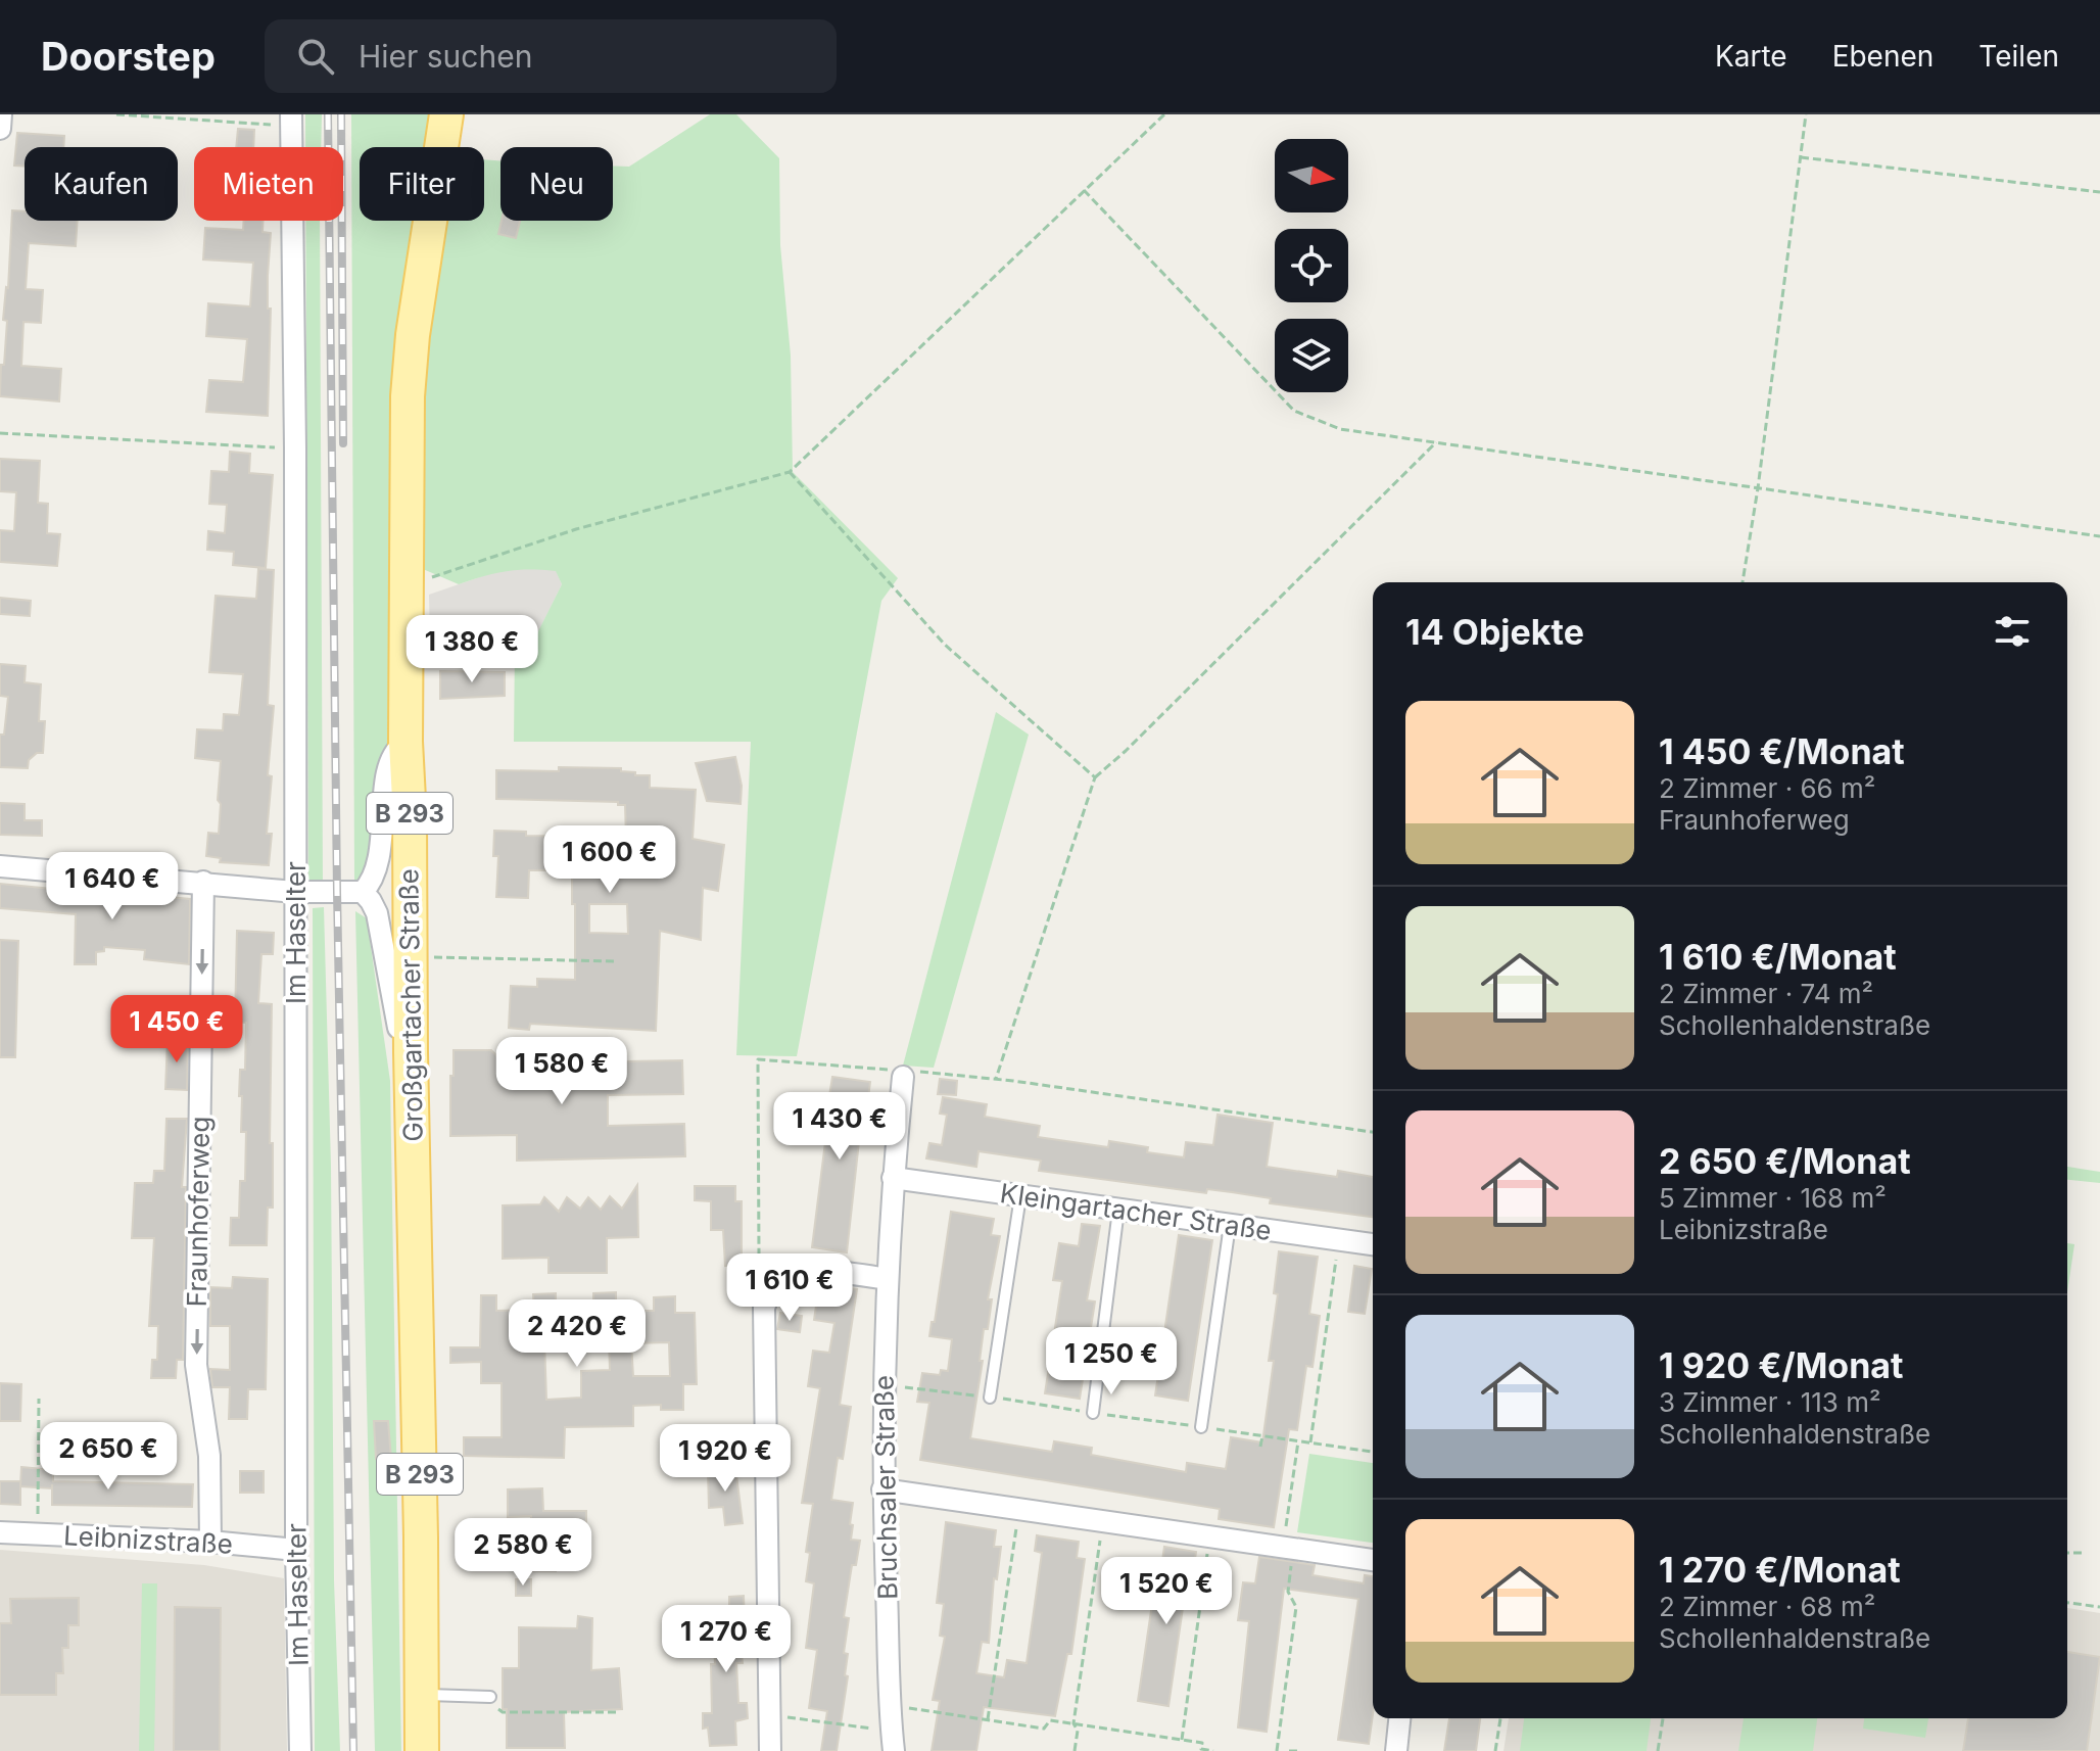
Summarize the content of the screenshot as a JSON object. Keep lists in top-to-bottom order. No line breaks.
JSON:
{"streets":{"main road":["B 293","Großgartacher Straße"],"street":["Im Haselter","Fraunhoferweg","Kleingartacher Straße","Bruchsaler Straße","Leibnizstraße"]},"crossings":[["Im Haselter","Leibnizstraße"],["Fraunhoferweg","Leibnizstraße"],["Kleingartacher Straße","Bruchsaler Straße"]],"one_way":["Fraunhoferweg"],"north":"right","page":{"header":"Doorstep","search":"Hier suchen","nav":["Karte","Ebenen","Teilen"],"chip":["Kaufen","Mieten","Filter","Neu"],"heading":"14 Objekte","price":["1 380 €","1 600 €","1 640 €","1 450 €","1 580 €","1 430 €","1 610 €","2 420 €","1 250 €","2 650 €","1 920 €","2 580 €","1 520 €","1 270 €"],"list":[{"name":"1 450 €/Monat","note":"2 Zimmer · 66 m² · Fraunhoferweg"},{"name":"1 610 €/Monat","note":"2 Zimmer · 74 m² · Schollenhaldenstraße"},{"name":"2 650 €/Monat","note":"5 Zimmer · 168 m² · Leibnizstraße"},{"name":"1 920 €/Monat","note":"3 Zimmer · 113 m² · Schollenhaldenstraße"},{"name":"1 270 €/Monat","note":"2 Zimmer · 68 m² · Schollenhaldenstraße"}]}}
